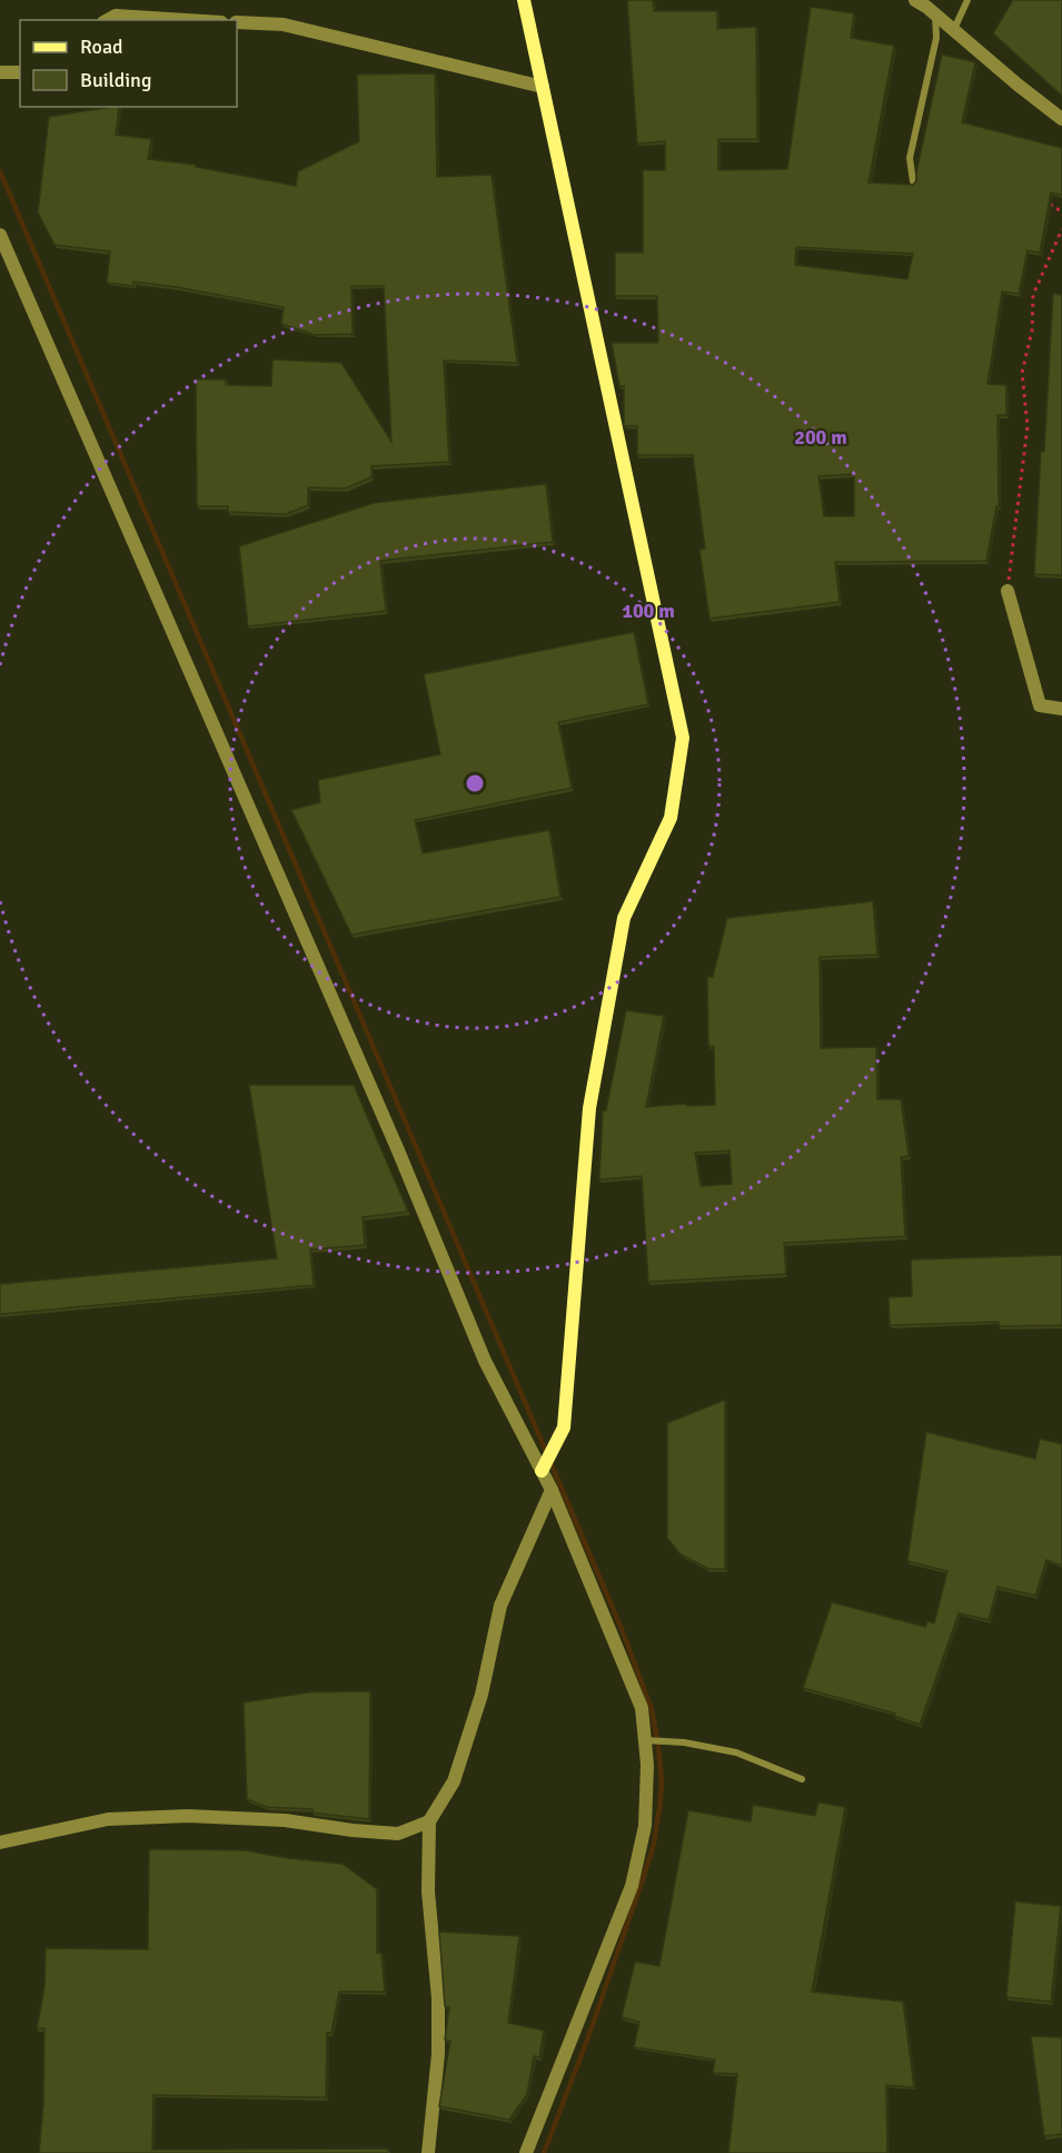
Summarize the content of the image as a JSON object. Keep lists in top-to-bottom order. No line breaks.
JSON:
{"legend":["Road","Building"],"rings":["200 m","100 m"]}
